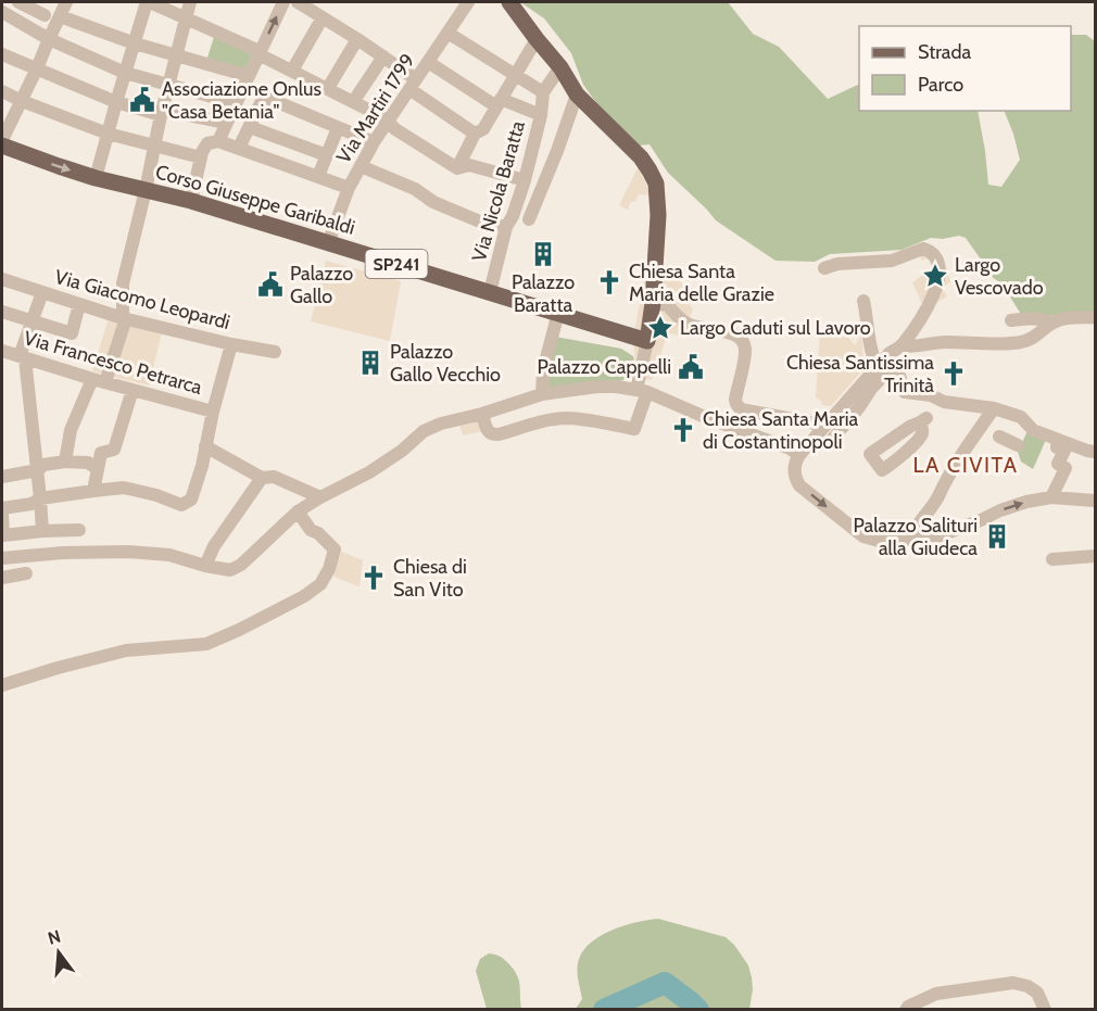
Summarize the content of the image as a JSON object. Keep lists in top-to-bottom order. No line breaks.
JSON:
{"streets":{"main road":["Corso Giuseppe Garibaldi","SP241"],"street":["Via Martiri 1799","Via Nicola Baratta","Via Giacomo Leopardi","Via Francesco Petrarca"]},"crossings":[["Via Martiri 1799","Corso Giuseppe Garibaldi"],["Via Nicola Baratta","Corso Giuseppe Garibaldi"]],"districts":["LA CIVITA"],"places":{"public building":["Associazione Onlus \"Casa Betania\"","Palazzo Gallo","Palazzo Cappelli"],"building":["Palazzo Baratta","Palazzo Gallo Vecchio","Palazzo Salituri alla Giudeca"],"place":["Largo Vescovado","Largo Caduti sul Lavoro"],"church":["Chiesa Santa Maria delle Grazie","Chiesa Santissima Trinità","Chiesa Santa Maria di Costantinopoli","Chiesa di San Vito"]},"legend":["Strada","Parco"],"north":"top"}
